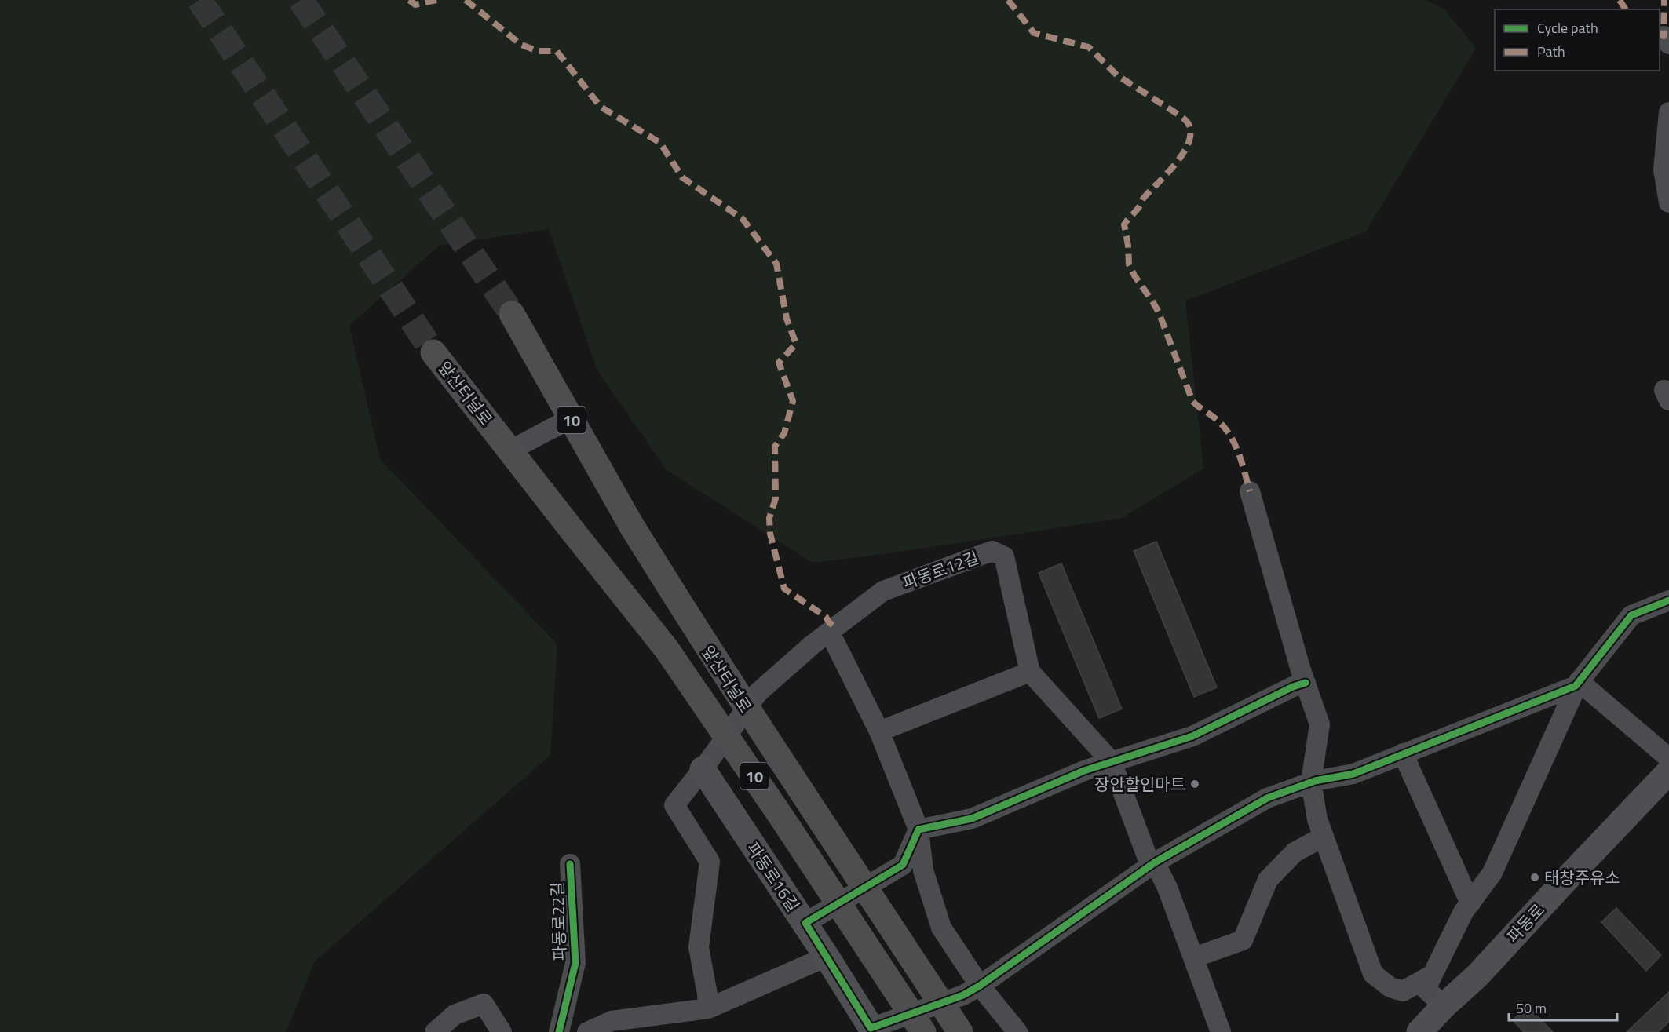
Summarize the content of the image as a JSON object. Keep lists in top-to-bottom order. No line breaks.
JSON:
{"streets":{"highway":["앞산터널로","10"],"main road":["파동로16길","파동로"],"street":["파동로12길","파동로22길"]},"crossings":[["파동로12길","파동로16길"]],"places":["장안할인마트","태창주유소"],"legend":["Cycle path","Path"],"scale_bar":"50 m"}
